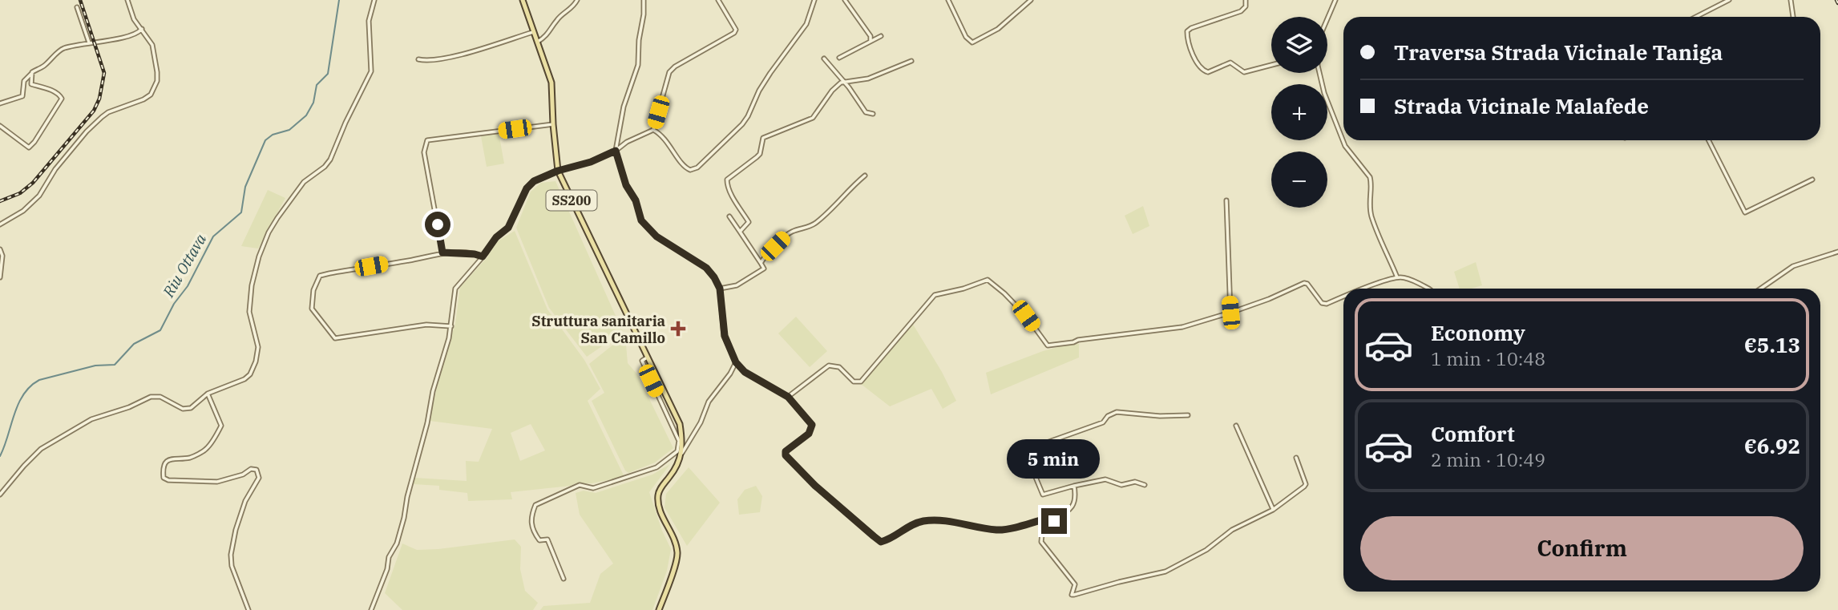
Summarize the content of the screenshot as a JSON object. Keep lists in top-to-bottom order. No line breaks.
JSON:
{"streets":{"main road":["SS200"]},"water":["Riu Ottava"],"places":{"health":["Struttura sanitaria San Camillo"]},"page":{"map_buttons":["+","−"],"banner":["Traversa Strada Vicinale Taniga","Strada Vicinale Malafede"],"list":[{"name":"Economy","note":"1 min · 10:48","value":"€5.13"},{"name":"Comfort","note":"2 min · 10:49","value":"€6.92"}],"bubble":"5 min","buttons":"Confirm"}}
